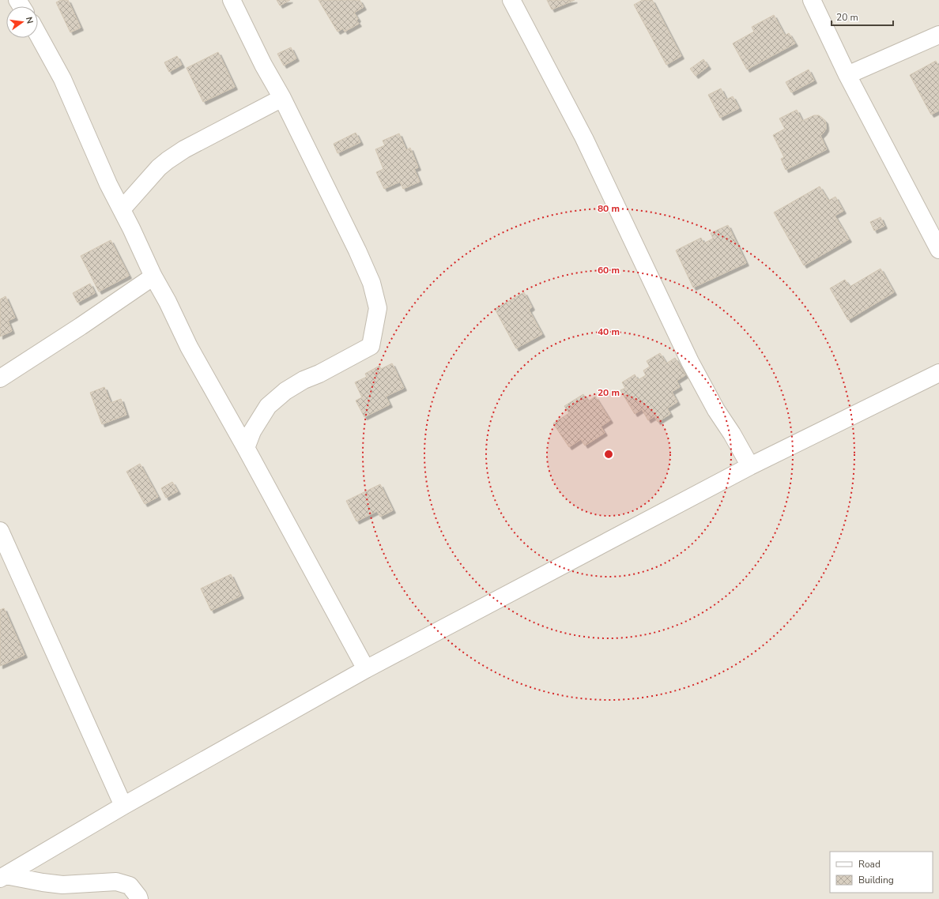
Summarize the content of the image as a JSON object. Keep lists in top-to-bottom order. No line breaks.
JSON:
{"legend":["Road","Building"],"scale_bar":"20 m","north":"right","rings":["80 m","60 m","40 m","20 m"]}
